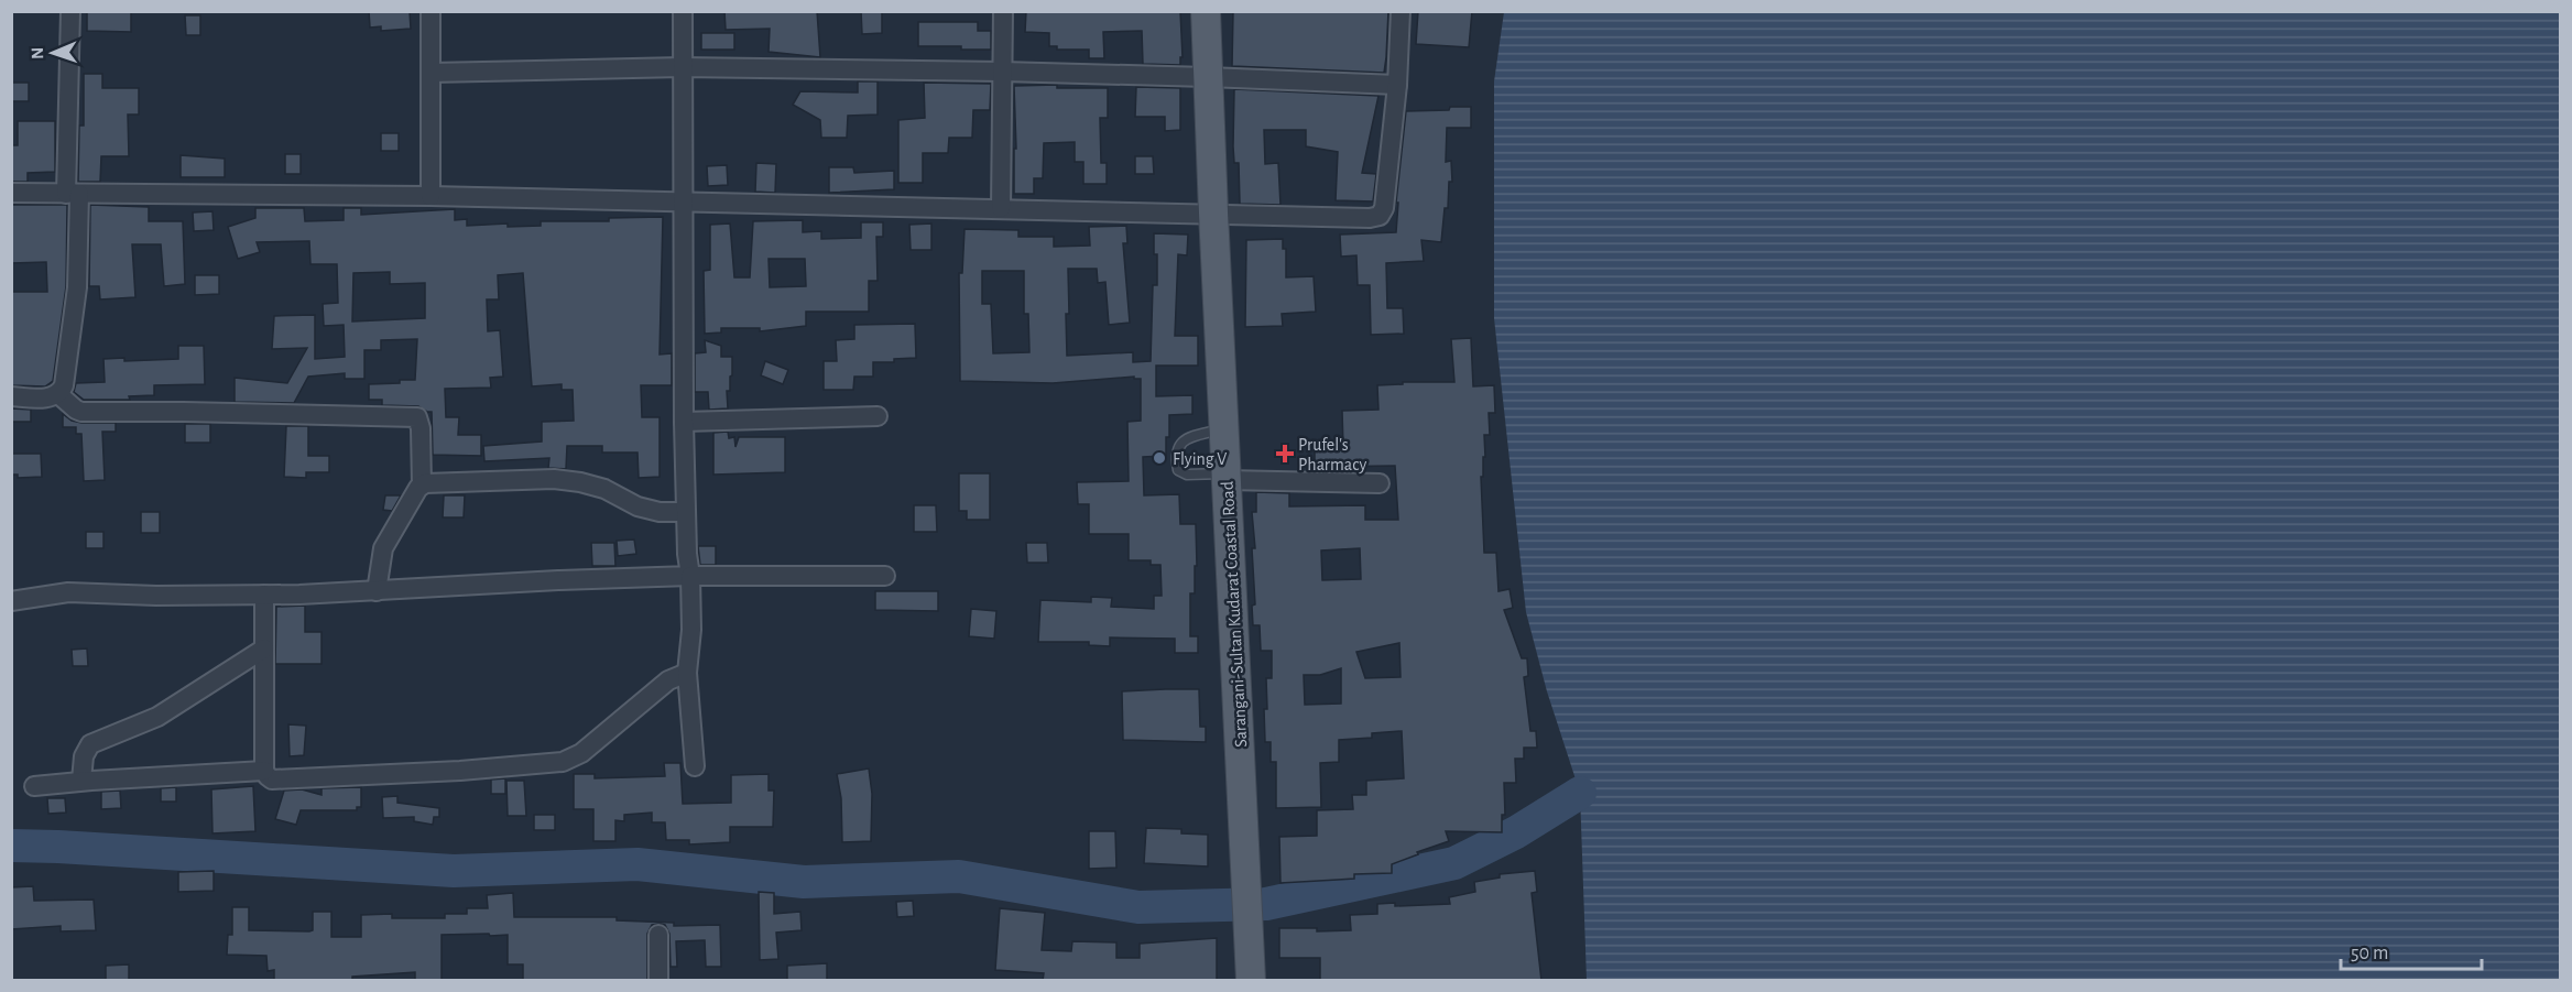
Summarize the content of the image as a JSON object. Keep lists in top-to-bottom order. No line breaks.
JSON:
{"streets":{"main road":["Sarangani-Sultan Kudarat Coastal Road"]},"places":{"health":["Prufel's Pharmacy"],"other":["Flying V"]},"scale_bar":"50 m","north":"left"}
